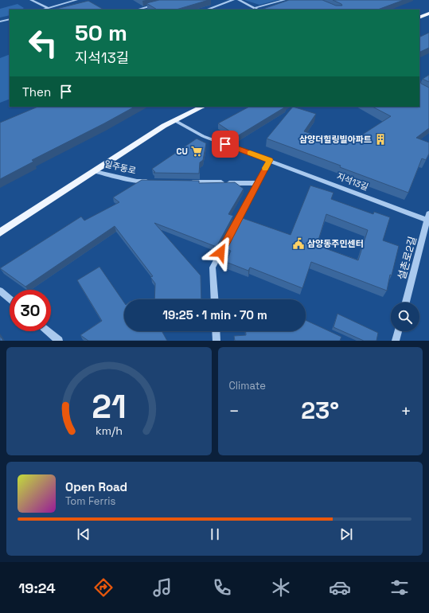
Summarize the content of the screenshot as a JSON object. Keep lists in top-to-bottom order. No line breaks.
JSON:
{"streets":{"main road":["일주동로"],"street":["지석13길","설촌로2길"]},"crossings":[["일주동로","지석13길"],["지석13길","설촌로2길"]],"places":{"building":["삼양더힐링빌아파트"],"supermarket":["CU"],"public building":["삼양동주민센터"]},"page":{"turn":["50 m","지석13길"],"then":"Then","limit":"30","trip":"19:25 · 1 min · 70 m","tile":"Climate","heat":["−","23°","+"],"song":["Open Road","Tom Ferris"],"tabs":"19:24","gauge":["21","km/h"]}}
